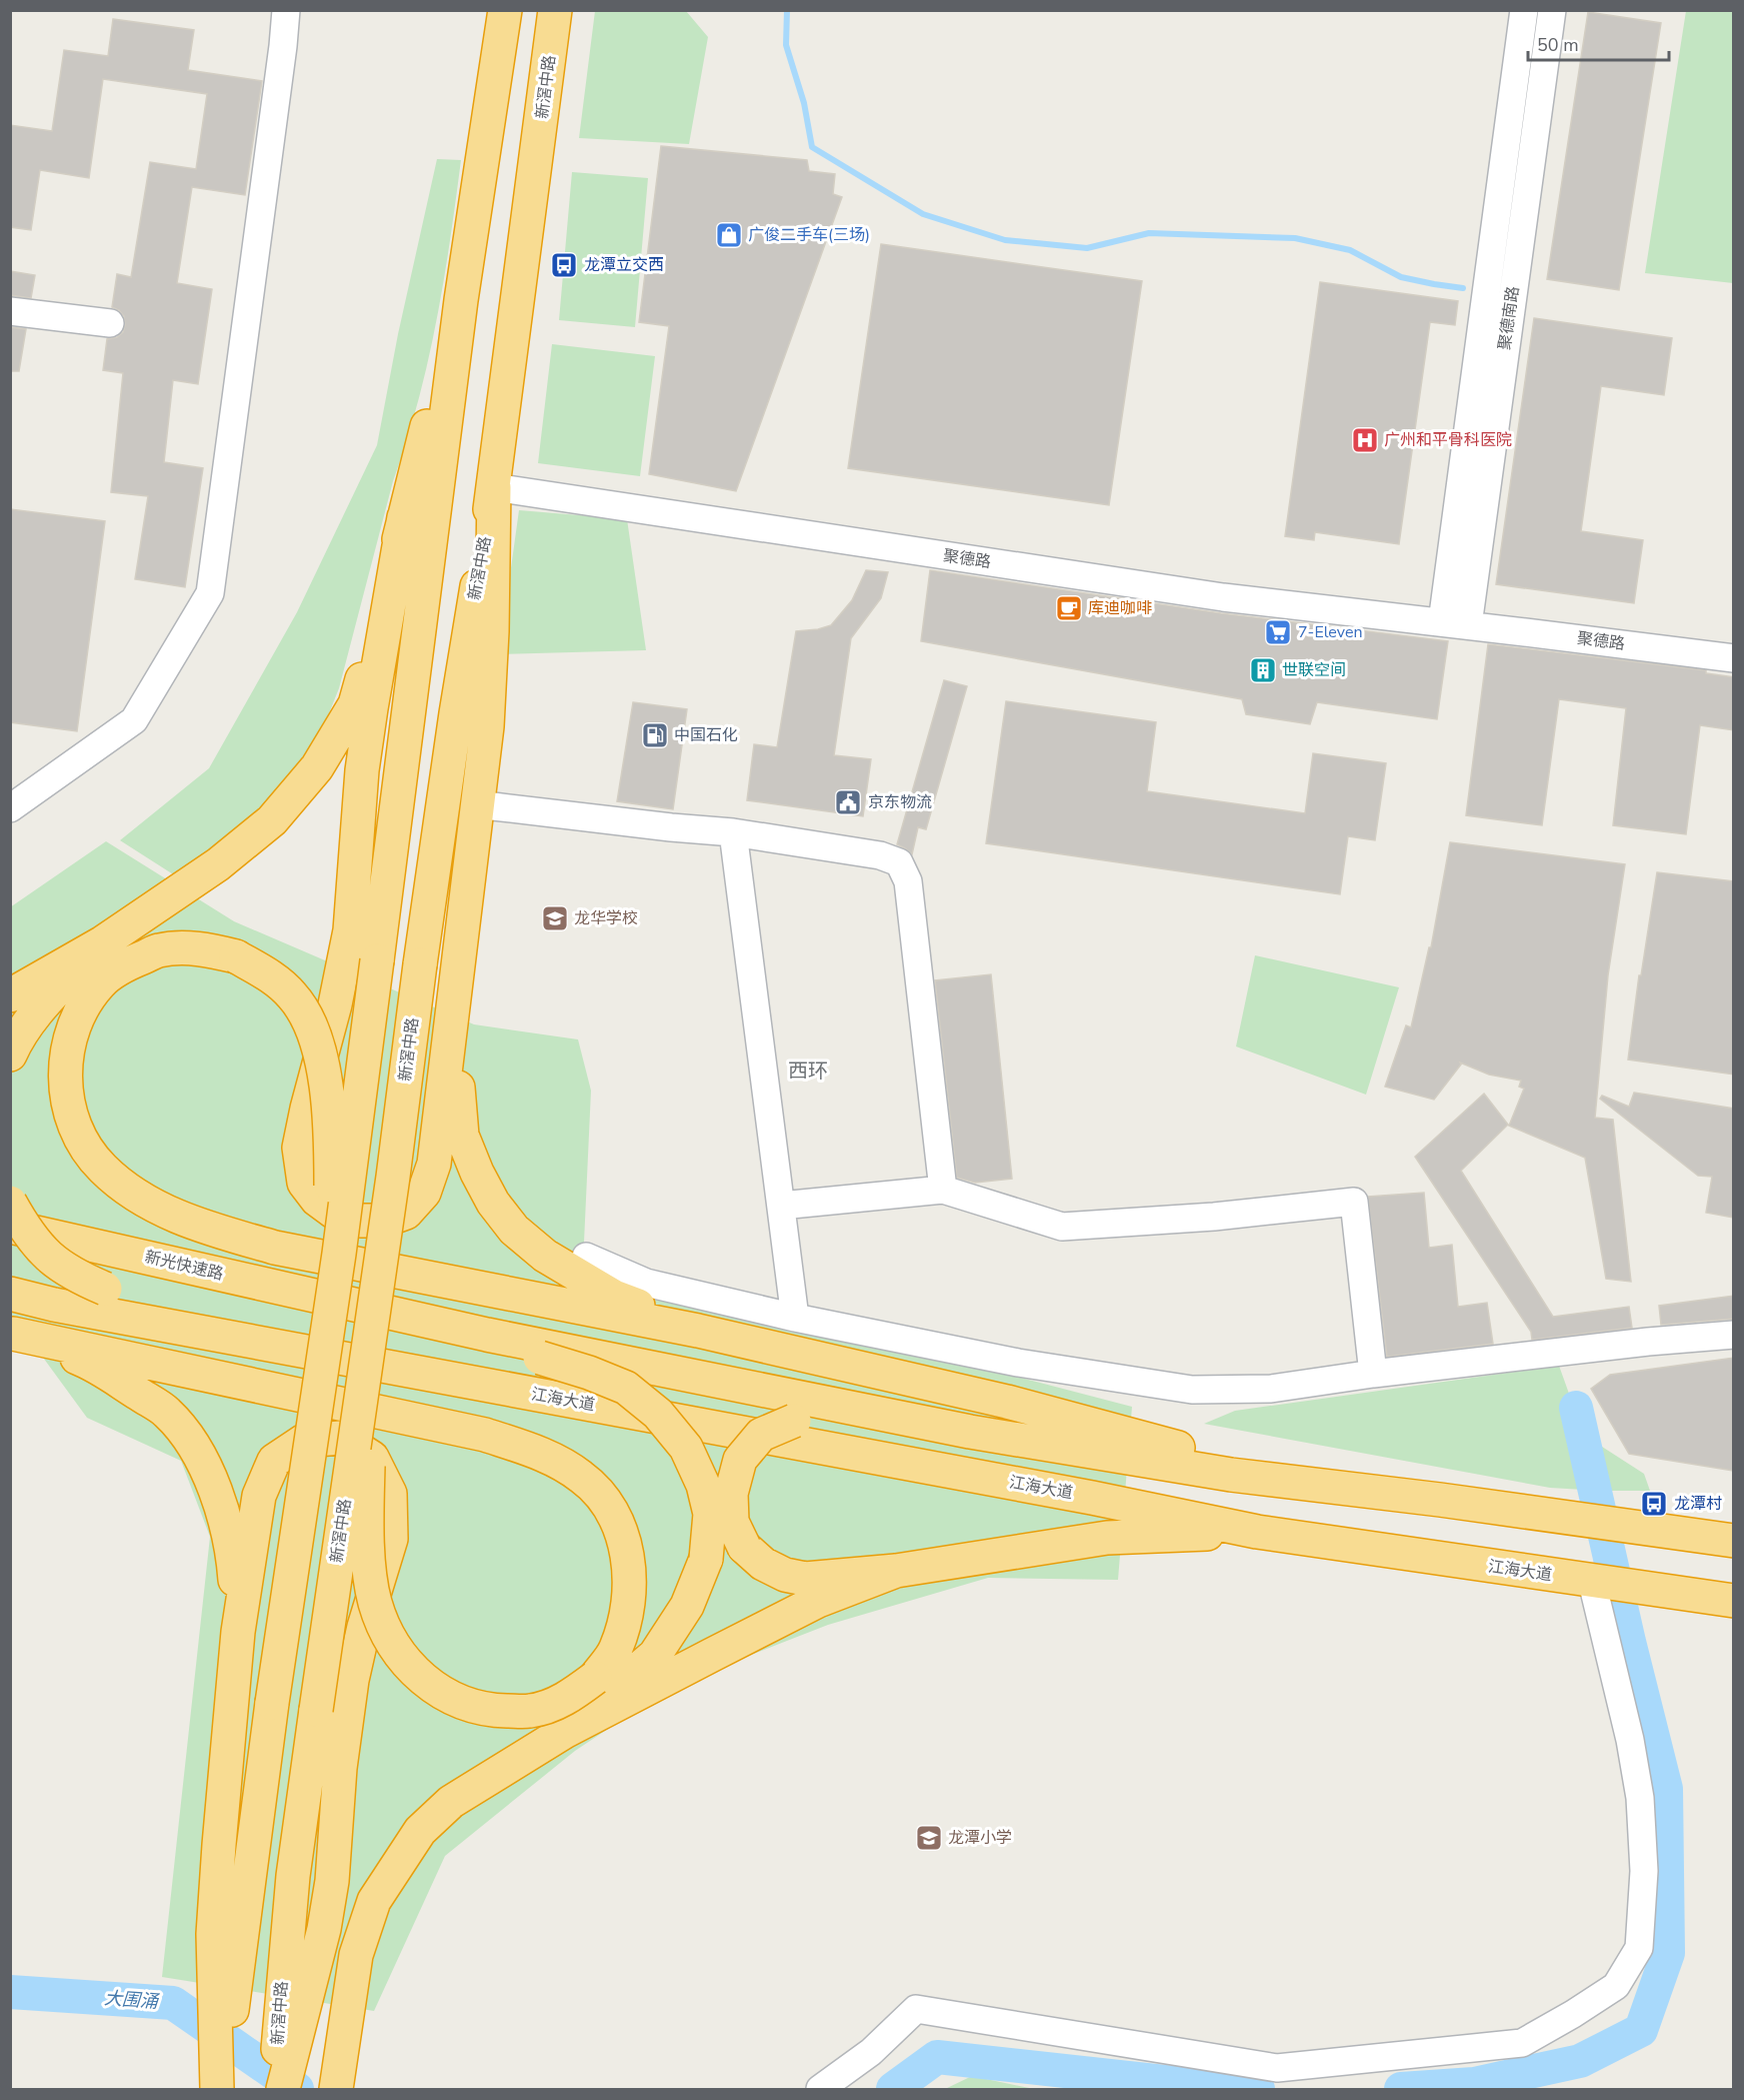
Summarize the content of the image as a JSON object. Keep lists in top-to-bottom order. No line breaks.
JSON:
{"streets":{"highway":["新滘中路","新光快速路","江海大道"],"street":["聚德南路","聚德路"]},"crossings":[["新滘中路","聚德路"],["新滘中路","江海大道"],["聚德南路","聚德路"]],"districts":["西环"],"water":["大围涌"],"places":{"shop":["广俊二手车(三场)"],"bus stop":["龙潭立交西","龙潭村"],"hospital":["广州和平骨科医院"],"cafe":["库迪咖啡"],"supermarket":["7-Eleven"],"building":["世联空间"],"fuel station":["中国石化"],"public building":["京东物流"],"school or university":["龙华学校","龙潭小学"]},"scale_bar":"50 m"}
